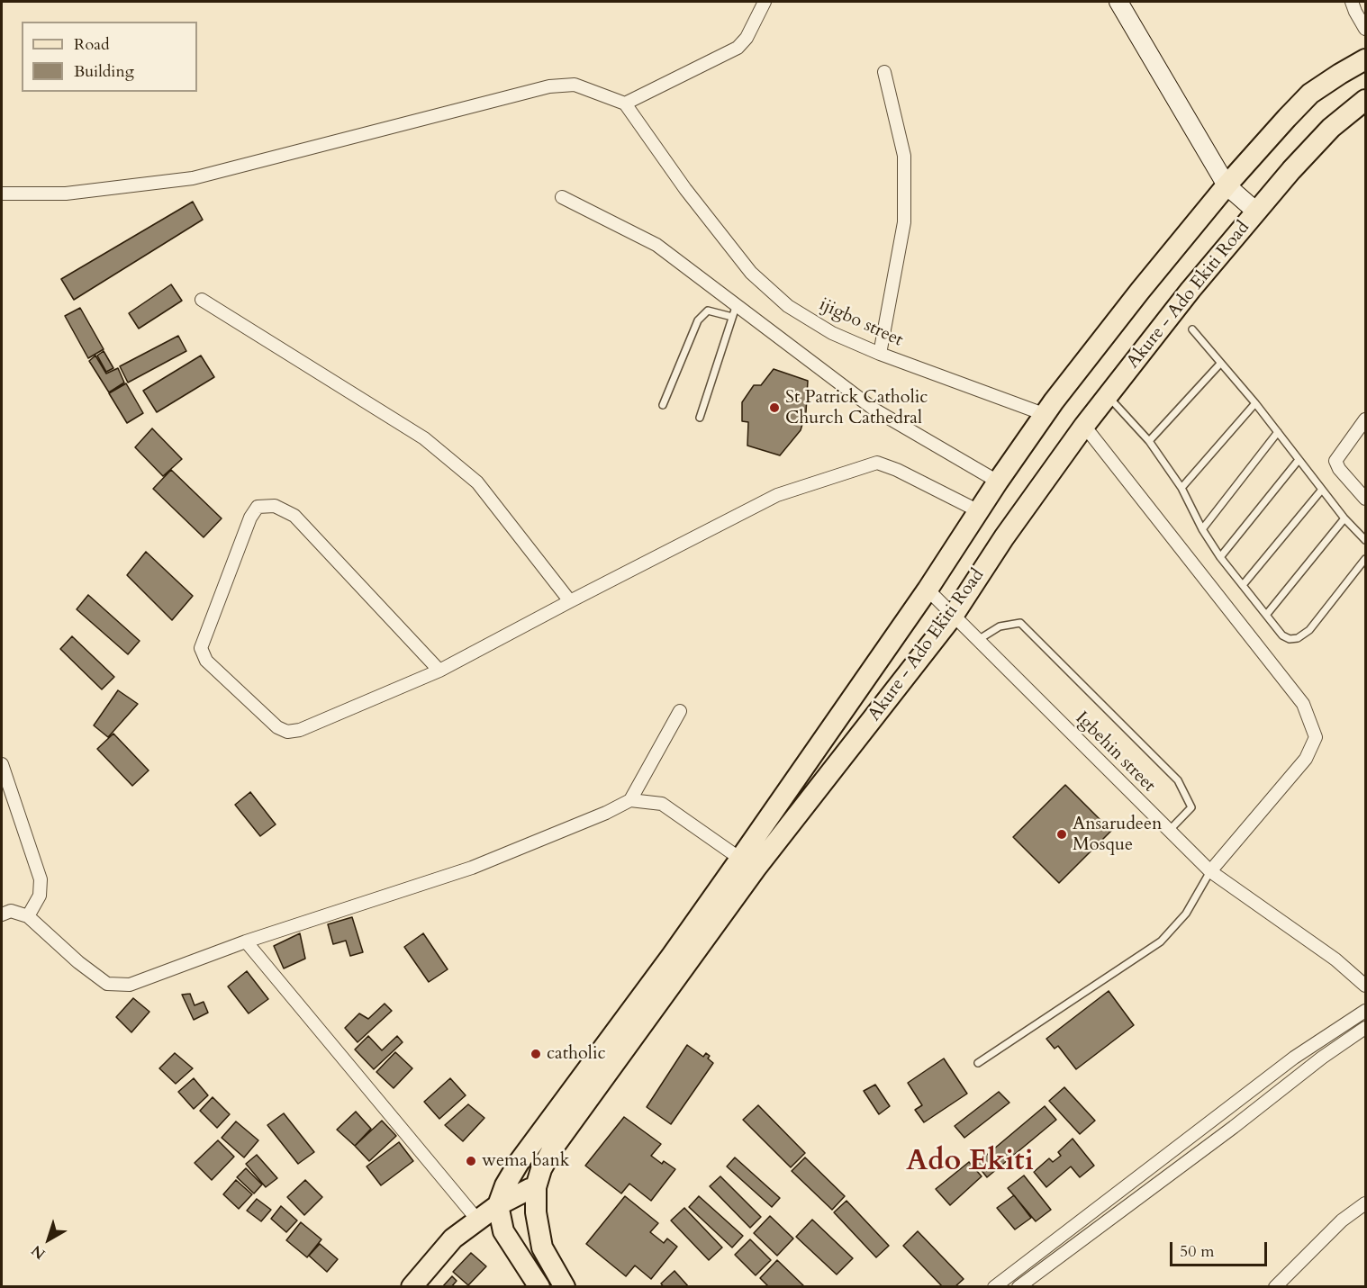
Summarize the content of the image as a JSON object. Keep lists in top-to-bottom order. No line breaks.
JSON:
{"streets":{"main road":["Akure - Ado Ekiti Road"],"street":["ijigbo street","Igbehin street"]},"crossings":[["Akure - Ado Ekiti Road","ijigbo street"],["Akure - Ado Ekiti Road","Igbehin street"]],"districts":["Ado Ekiti"],"places":["St Patrick Catholic Church Cathedral","Ansarudeen Mosque","catholic","wema bank"],"legend":["Road","Building"],"scale_bar":"50 m","north":"bottom left"}
